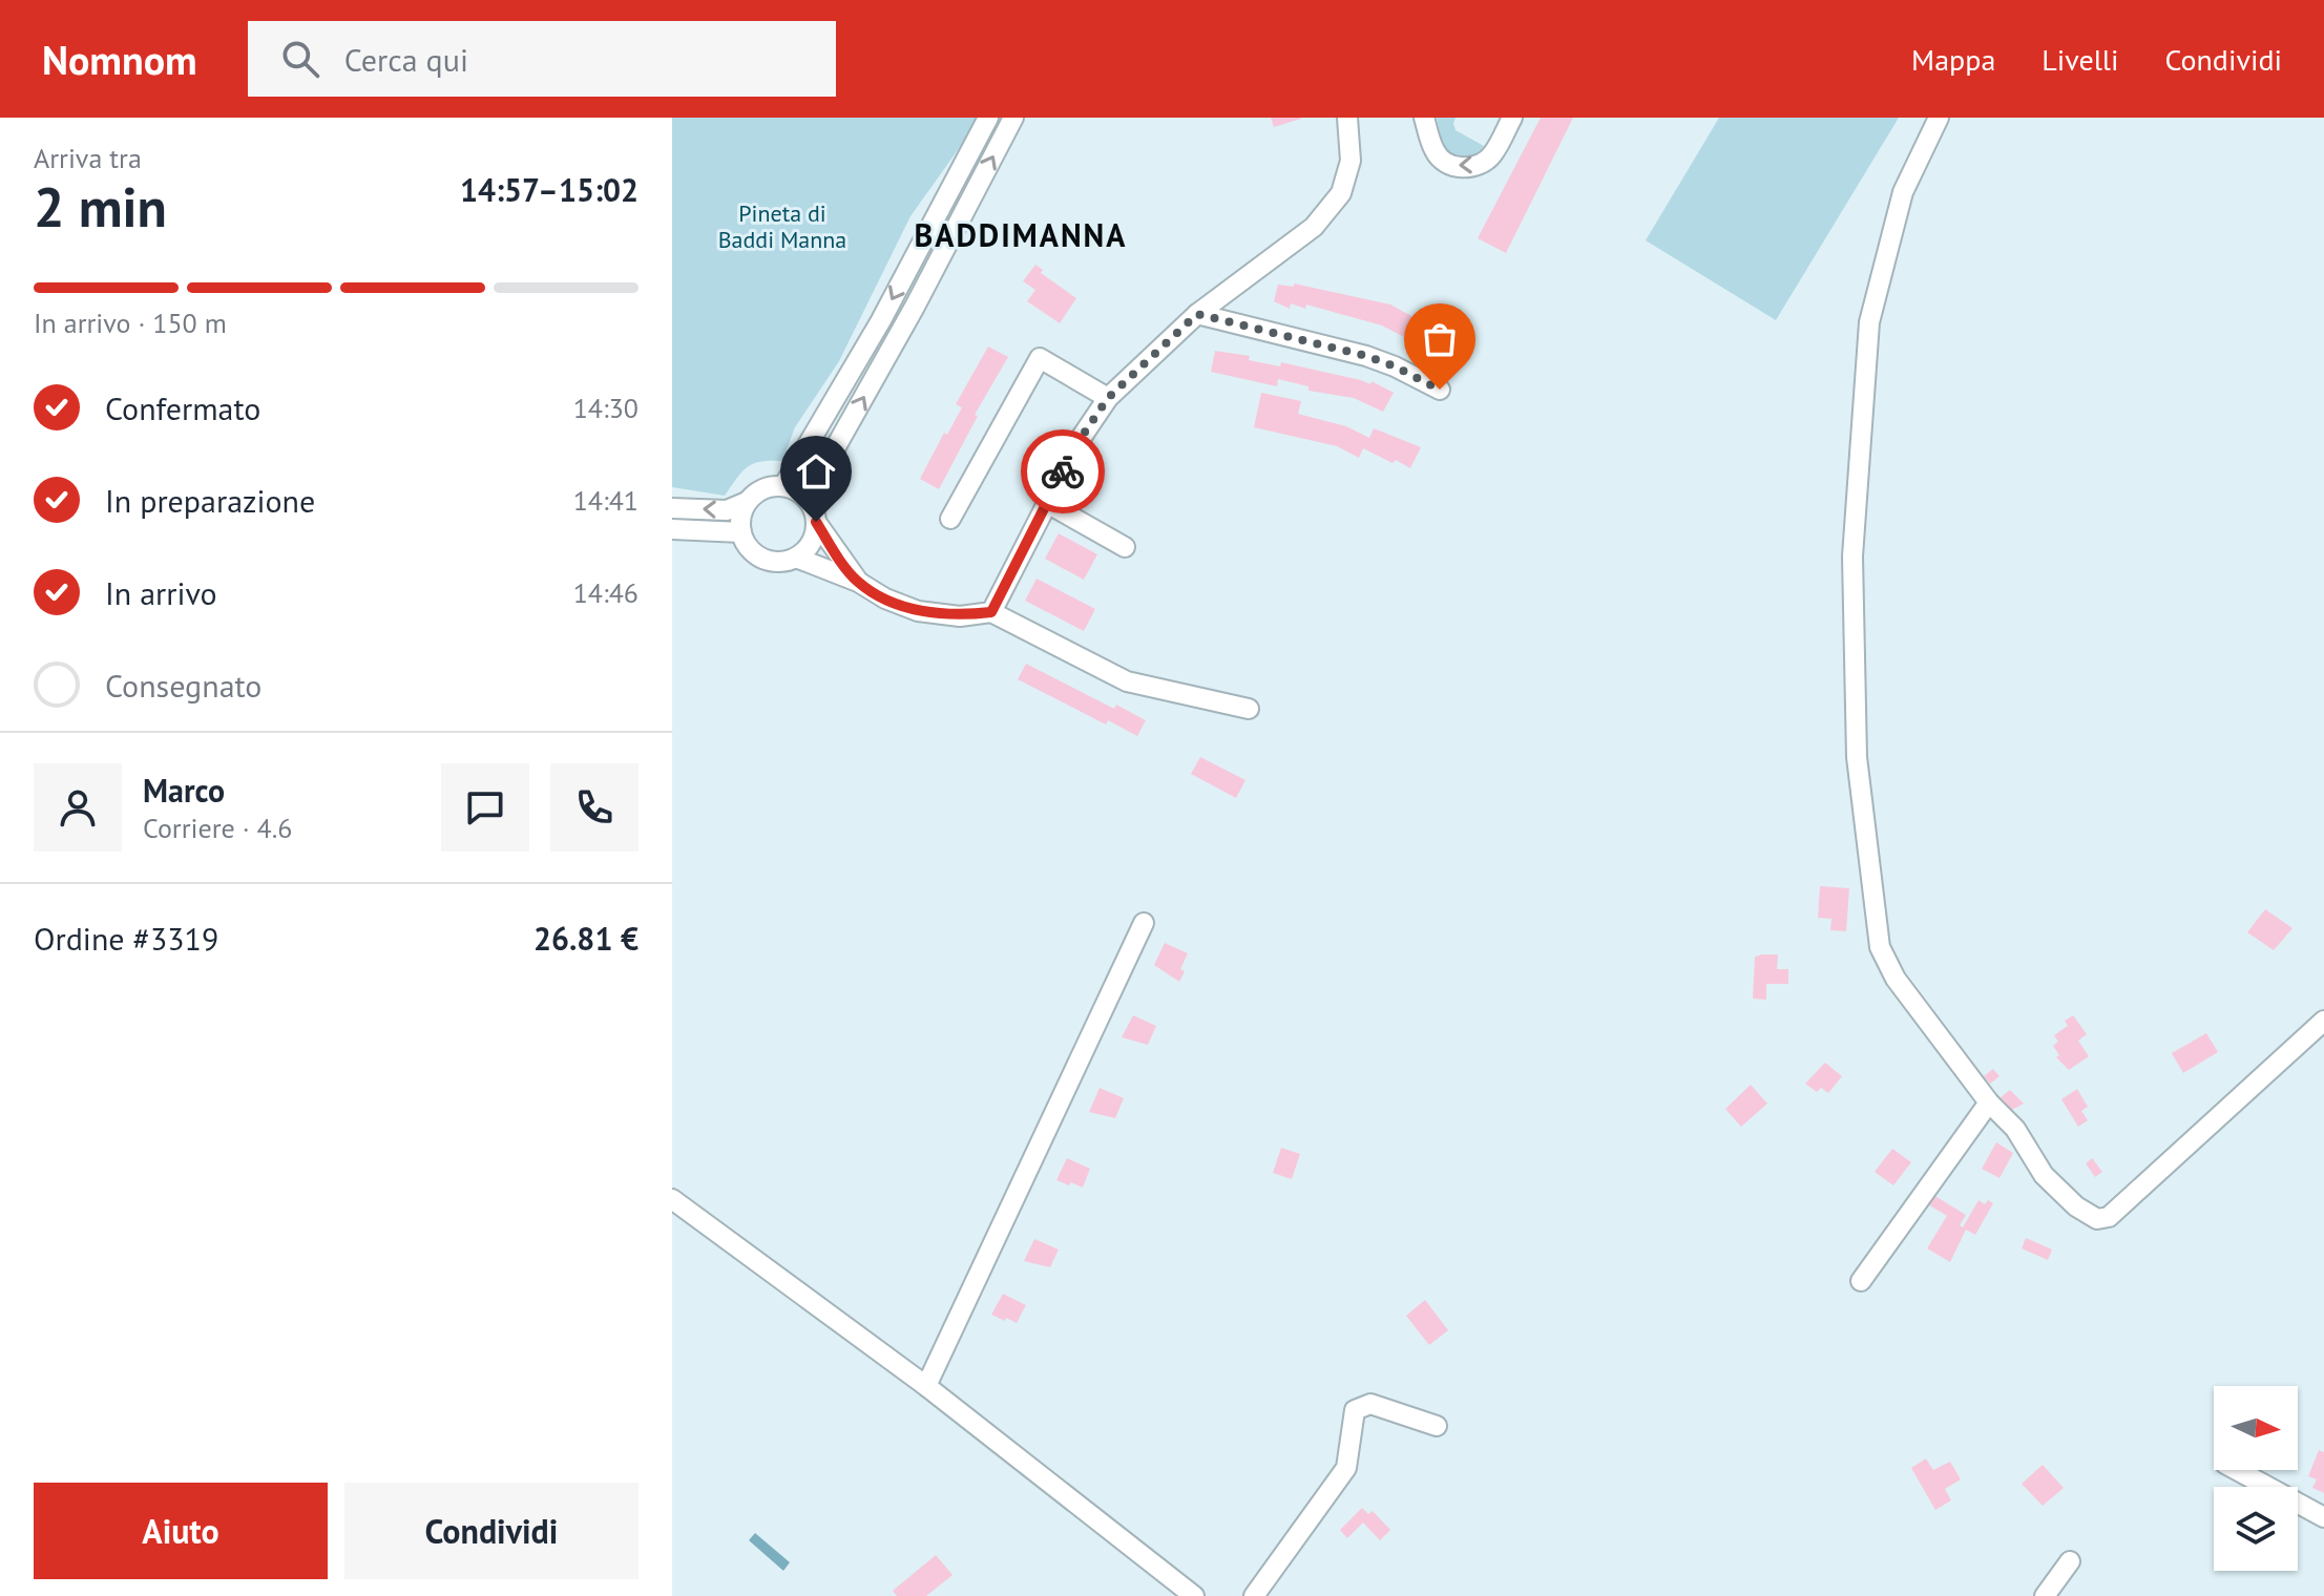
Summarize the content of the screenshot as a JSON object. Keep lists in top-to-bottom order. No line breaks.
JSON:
{"districts":["BADDIMANNA"],"parks":["Pineta di Baddi Manna"],"north":"right","page":{"header":"Nomnom","search":"Cerca qui","nav":["Mappa","Livelli","Condividi"],"heading":["2 min","Arriva tra","14:57–15:02"],"panel":["Marco","Corriere · 4.6","Ordine #3319","26.81 €"],"bar":"In arrivo · 150 m","list":[["Confermato","14:30"],["In preparazione","14:41"],["In arrivo","14:46"],"Consegnato"],"buttons":["Aiuto","Condividi"]}}
